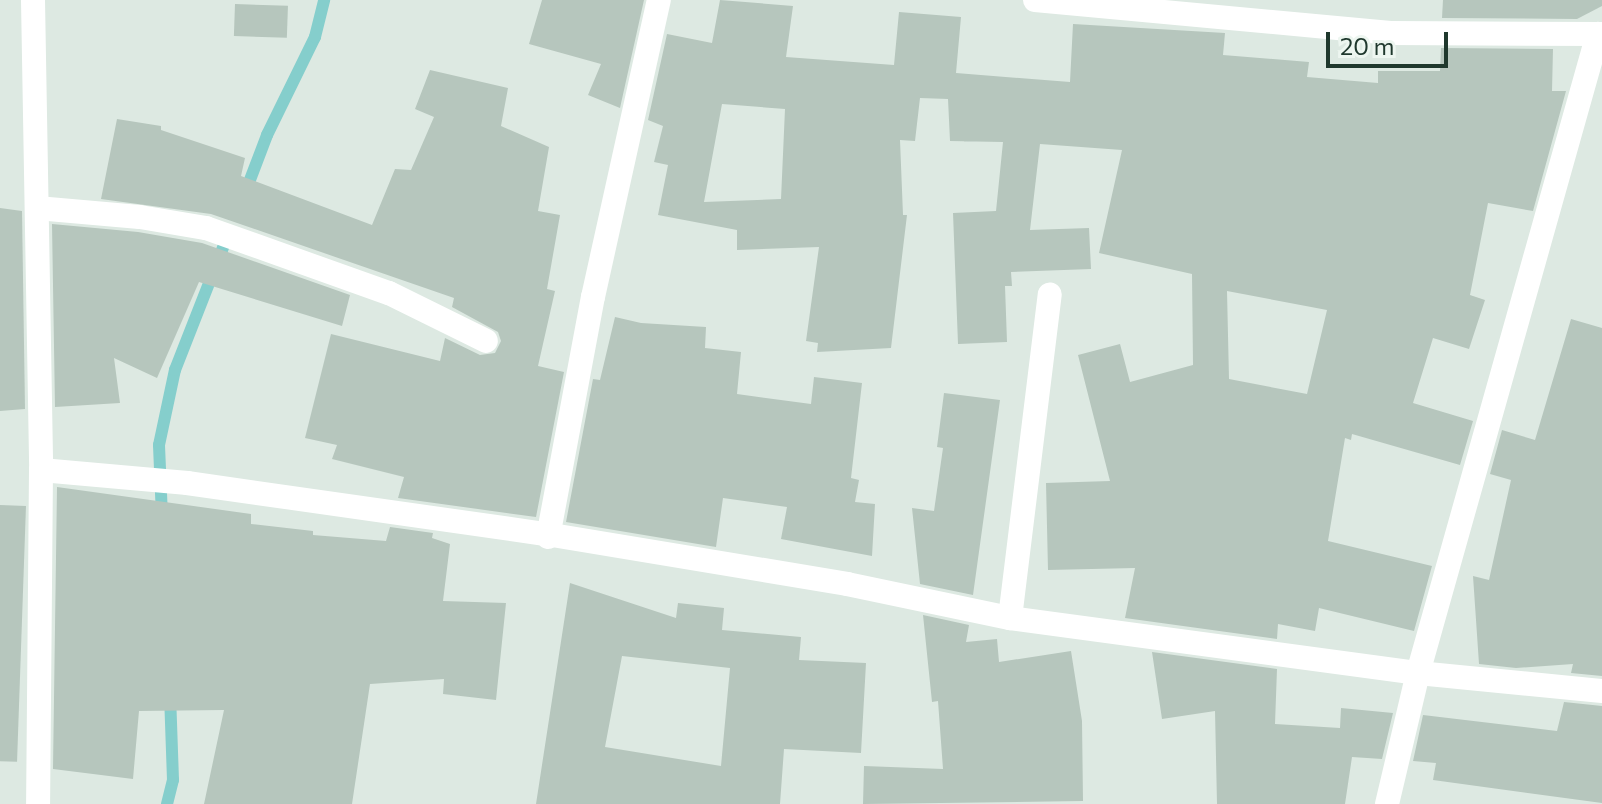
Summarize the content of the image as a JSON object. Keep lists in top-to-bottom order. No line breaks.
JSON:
{"scale_bar":"20 m"}
